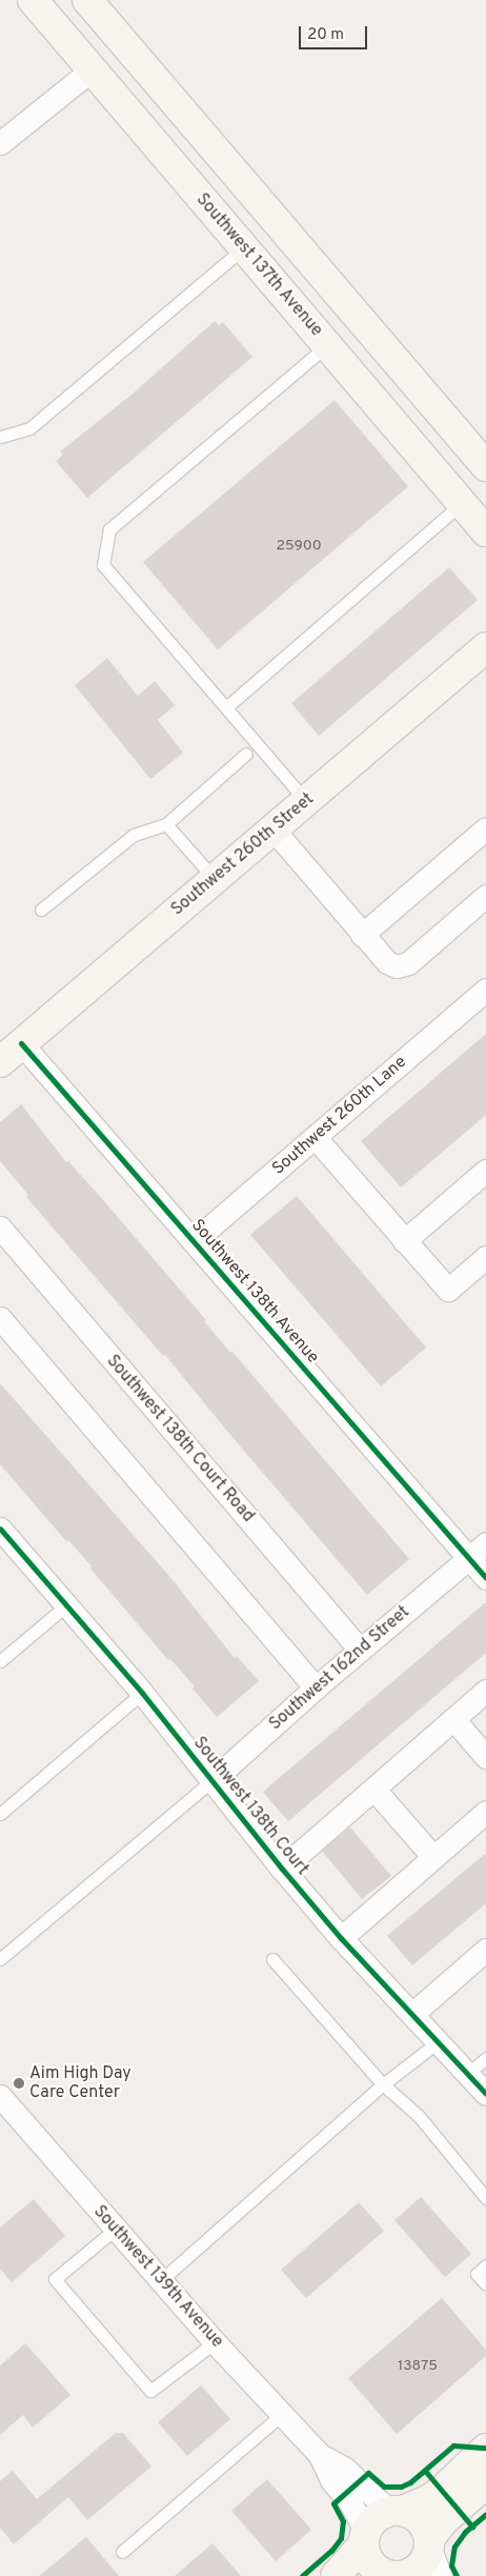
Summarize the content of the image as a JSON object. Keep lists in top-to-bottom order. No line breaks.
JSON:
{"streets":{"main road":["Southwest 137th Avenue","Southwest 260th Street"],"street":["Southwest 260th Lane","Southwest 138th Avenue","Southwest 138th Court Road","Southwest 162nd Street","Southwest 138th Court","Southwest 139th Avenue"]},"crossings":[["Southwest 260th Street","Southwest 138th Avenue"],["Southwest 260th Lane","Southwest 138th Avenue"],["Southwest 138th Avenue","Southwest 162nd Street"],["Southwest 138th Court Road","Southwest 162nd Street"],["Southwest 162nd Street","Southwest 138th Court"]],"places":["Aim High Day Care Center"],"house_numbers":["25900","13875"],"scale_bar":"20 m"}
